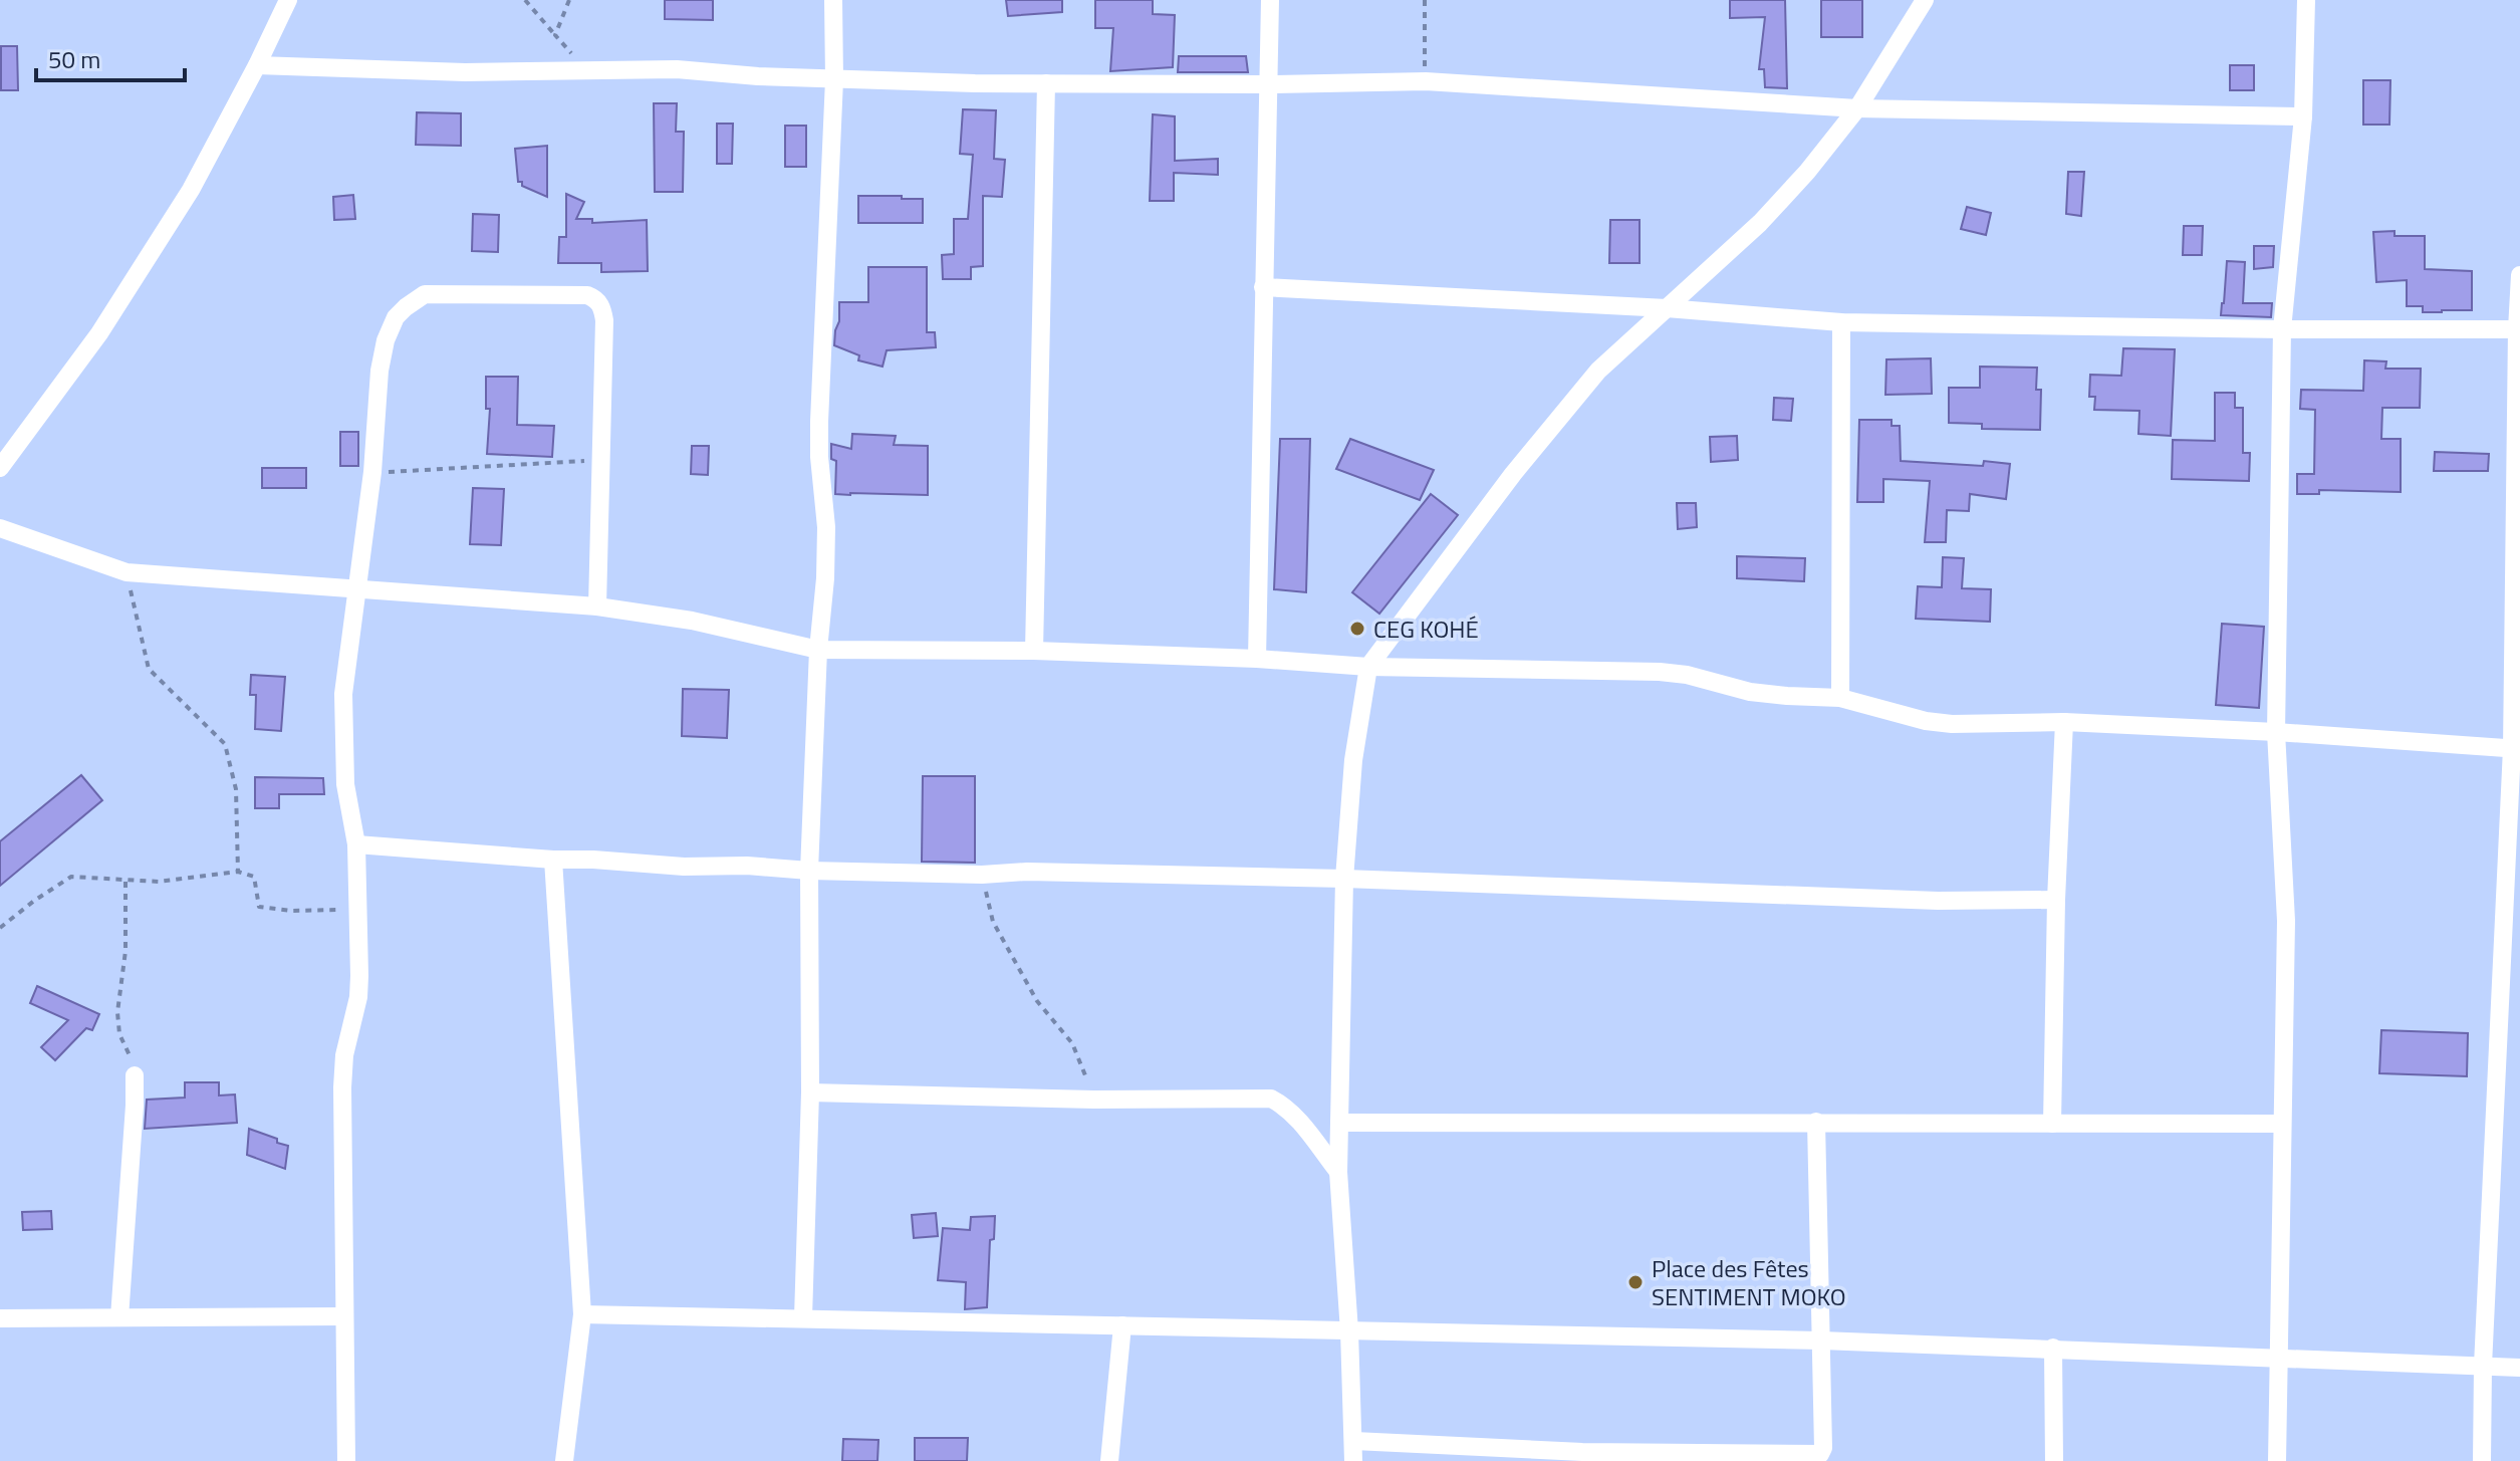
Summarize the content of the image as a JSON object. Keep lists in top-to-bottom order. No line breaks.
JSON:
{"places":["CEG KOHÉ","Place des Fêtes SENTIMENT MOKO"],"scale_bar":"50 m"}
